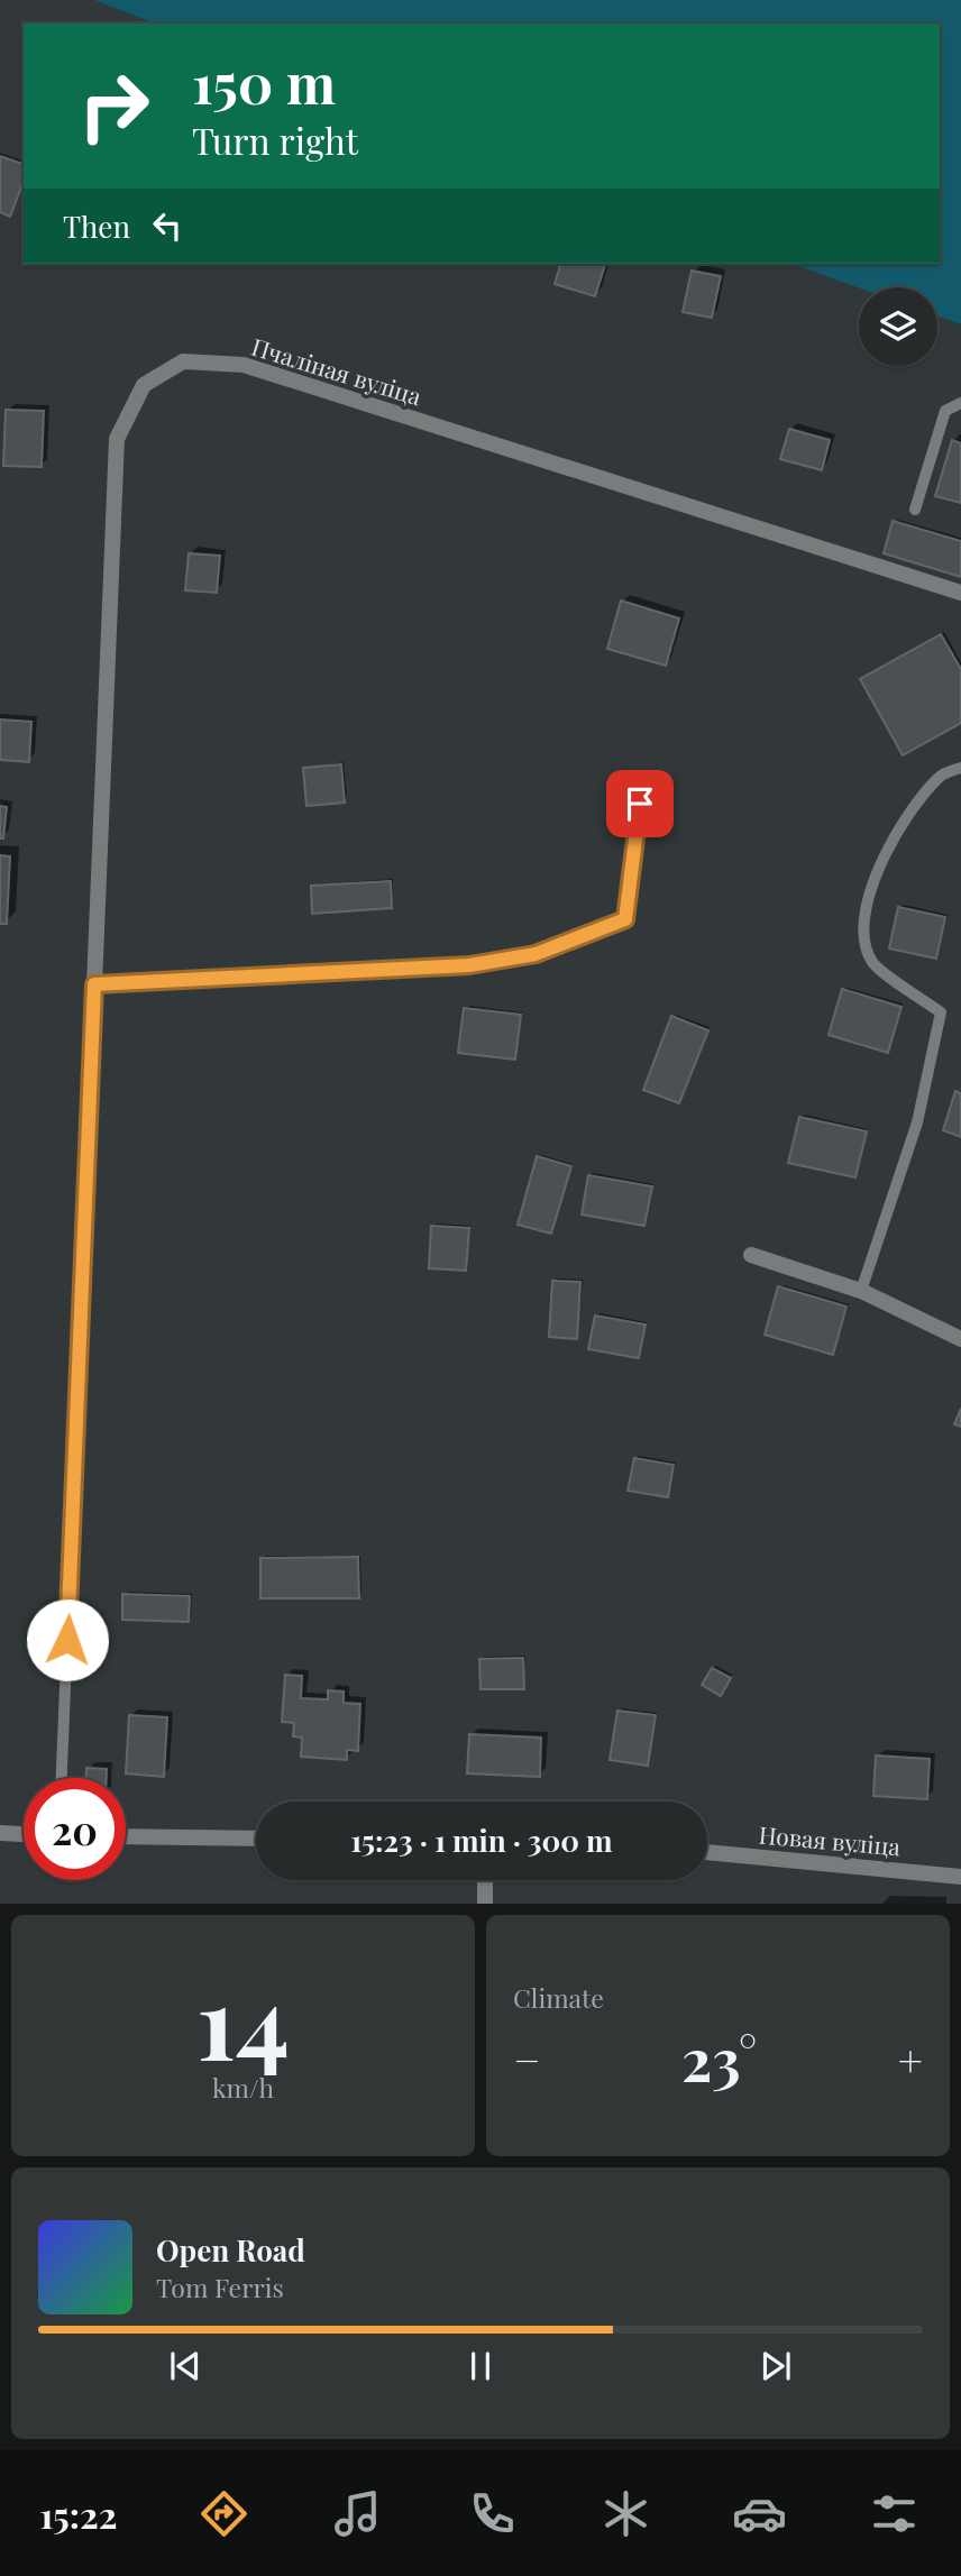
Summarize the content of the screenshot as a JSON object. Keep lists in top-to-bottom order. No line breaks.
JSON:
{"streets":{"street":["Пчаліная вуліца","Новая вуліца"]},"page":{"turn":["150 m","Turn right"],"then":"Then","limit":"20","trip":"15:23 · 1 min · 300 m","tile":[["14","km/h"],"Climate"],"heat":["−","23°","+"],"song":["Open Road","Tom Ferris"],"tabs":"15:22"}}
